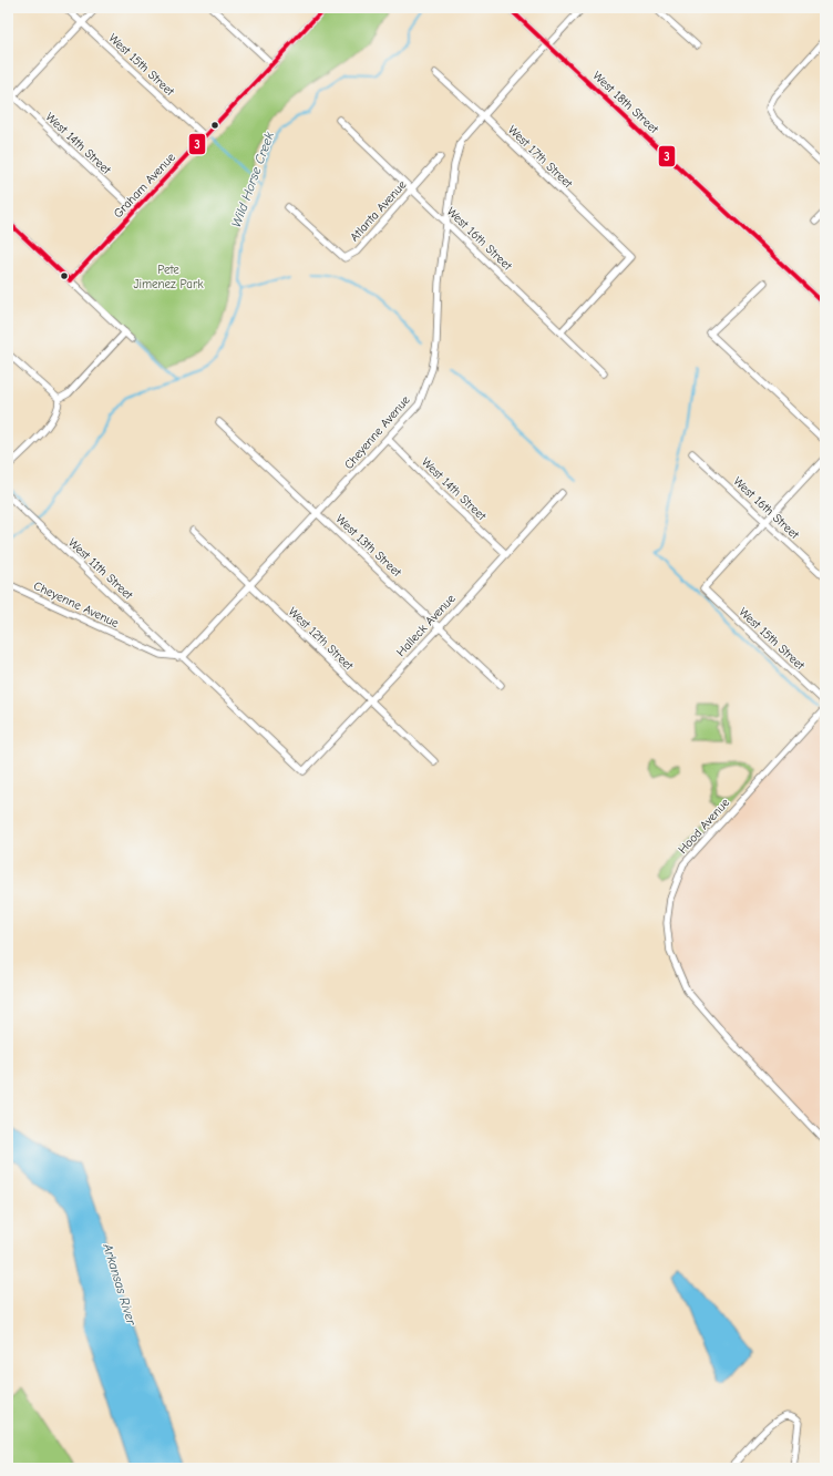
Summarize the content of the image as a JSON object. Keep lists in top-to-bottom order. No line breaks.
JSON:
{"streets":{"street":["West 15th Street","West 18th Street","West 14th Street","West 17th Street","Graham Avenue","Atlanta Avenue","West 16th Street","Cheyenne Avenue","West 13th Street","West 11th Street","Halleck Avenue","West 12th Street","Hood Avenue"]},"crossings":[["West 15th Street","Graham Avenue"],["West 15th Street","West 16th Street"],["West 14th Street","Graham Avenue"],["West 14th Street","Cheyenne Avenue"],["West 14th Street","Halleck Avenue"],["West 17th Street","West 16th Street"],["West 17th Street","Cheyenne Avenue"],["Atlanta Avenue","West 16th Street"],["West 16th Street","Cheyenne Avenue"],["Cheyenne Avenue","West 13th Street"],["Cheyenne Avenue","West 11th Street"],["Cheyenne Avenue","West 12th Street"],["West 13th Street","Halleck Avenue"],["West 11th Street","Halleck Avenue"],["Halleck Avenue","West 12th Street"]],"water":["Wild Horse Creek","Arkansas River"],"parks":["Pete Jimenez Park"],"lines":["transit line 3"]}
